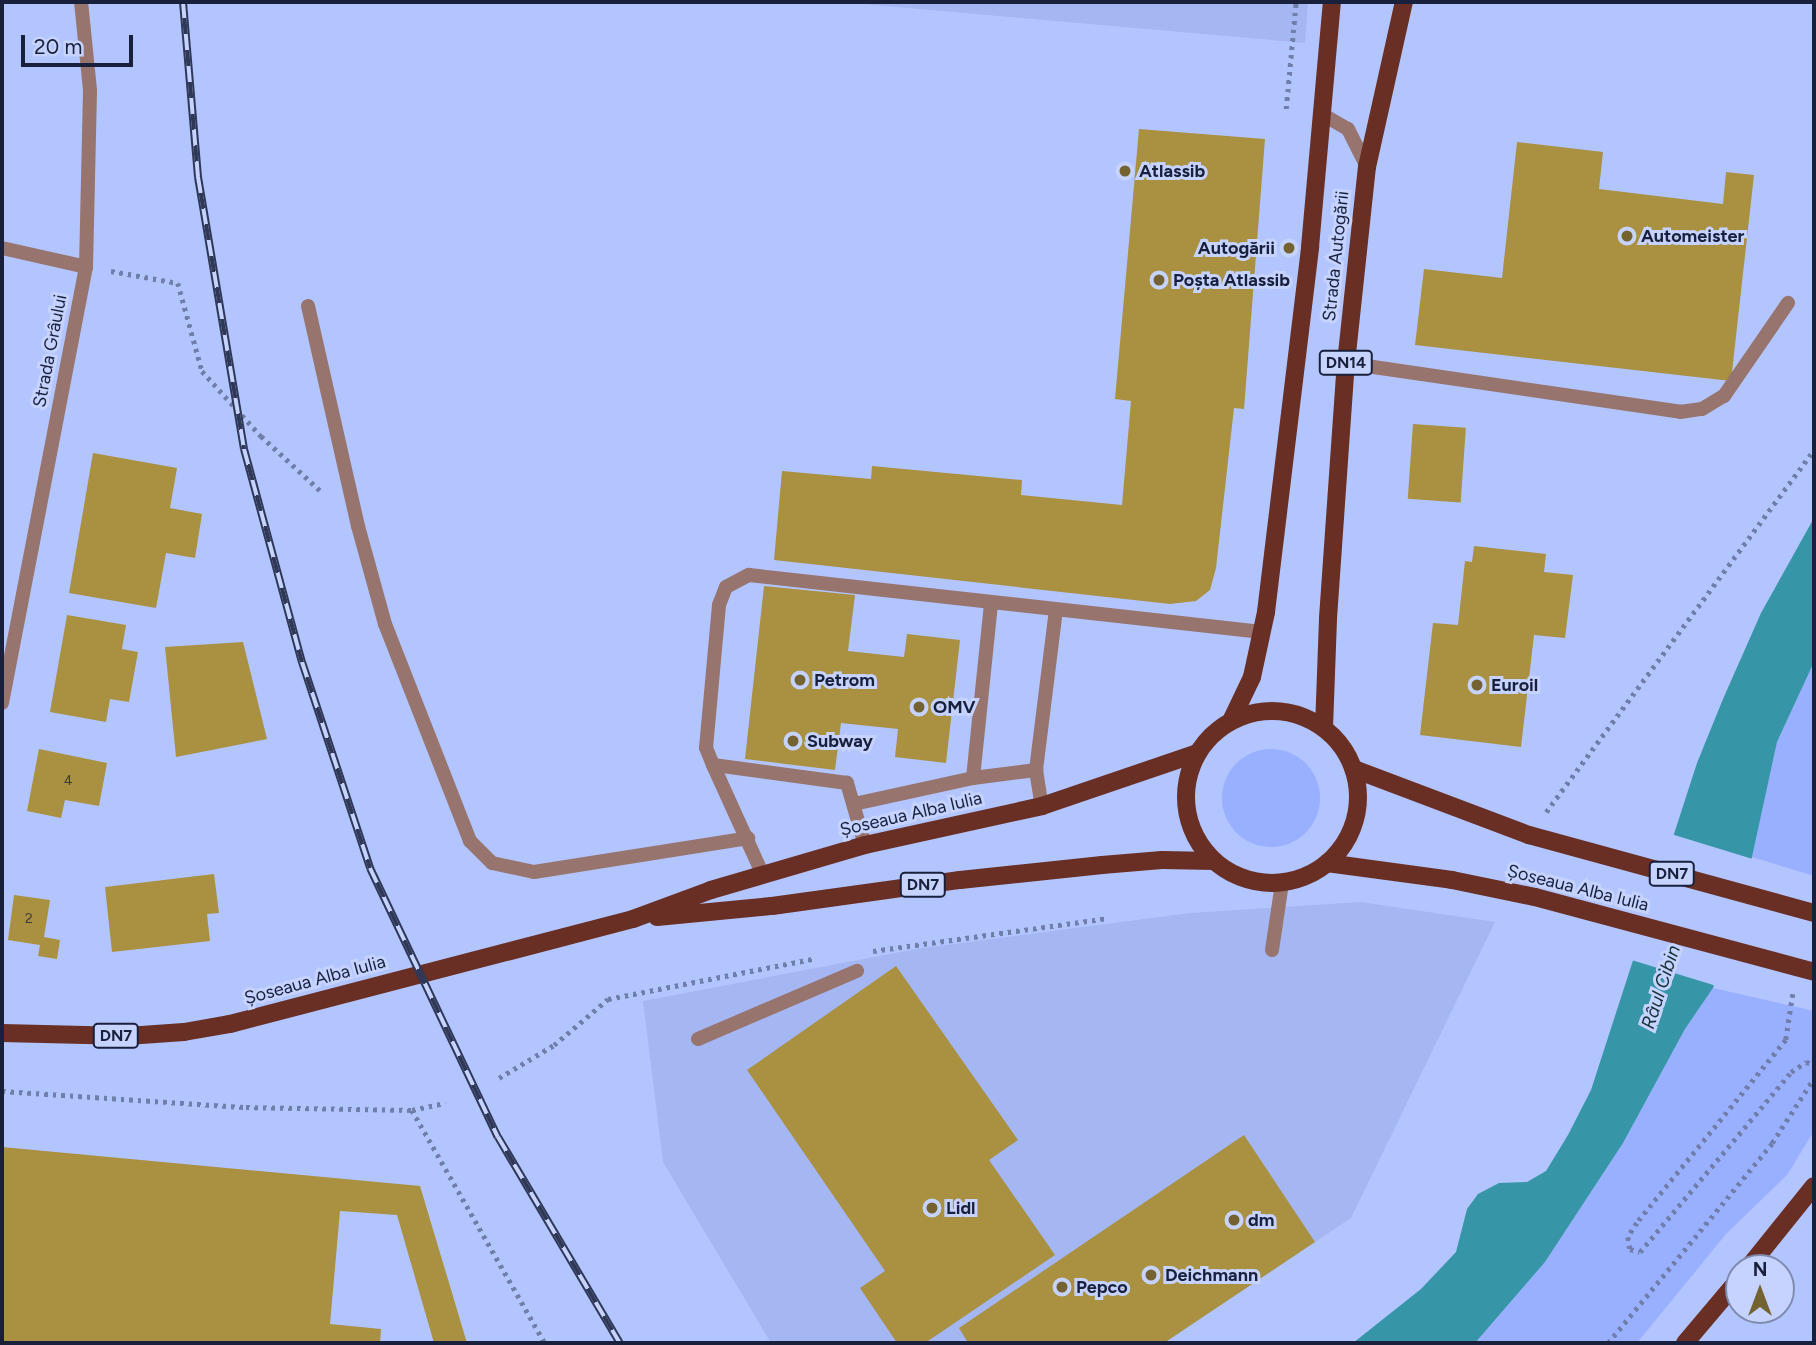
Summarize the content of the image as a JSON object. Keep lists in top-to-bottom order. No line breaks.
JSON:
{"streets":{"main road":["Strada Autogării","DN14","Șoseaua Alba Iulia","DN7"],"street":["Strada Grâului"]},"crossings":[["Strada Autogării","Șoseaua Alba Iulia"],["Strada Autogării","DN7"],["Șoseaua Alba Iulia","DN7"]],"water":["Râul Cibin"],"places":["Atlassib","Automeister","Autogării","Poșta Atlassib","Petrom","Euroil","OMV","Subway","Lidl","dm","Deichmann","Pepco"],"house_numbers":["4","2"],"scale_bar":"20 m","north":"top"}
